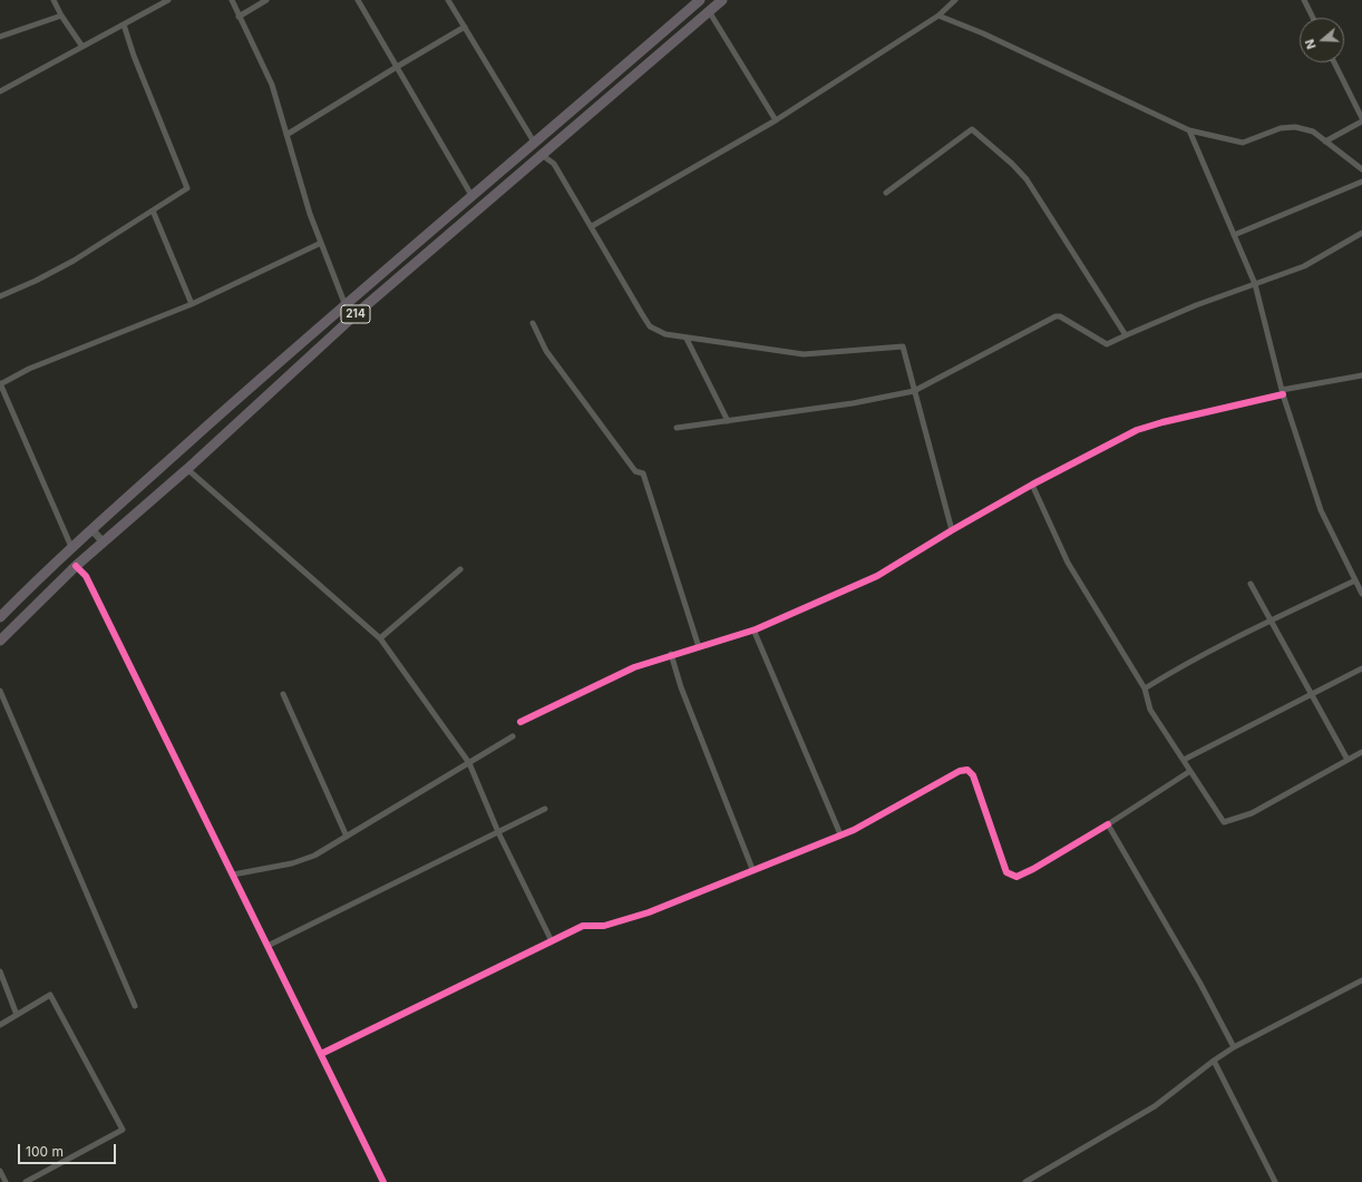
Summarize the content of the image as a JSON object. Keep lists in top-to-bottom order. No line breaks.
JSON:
{"streets":{"highway":["214"]},"scale_bar":"100 m","north":"left"}
